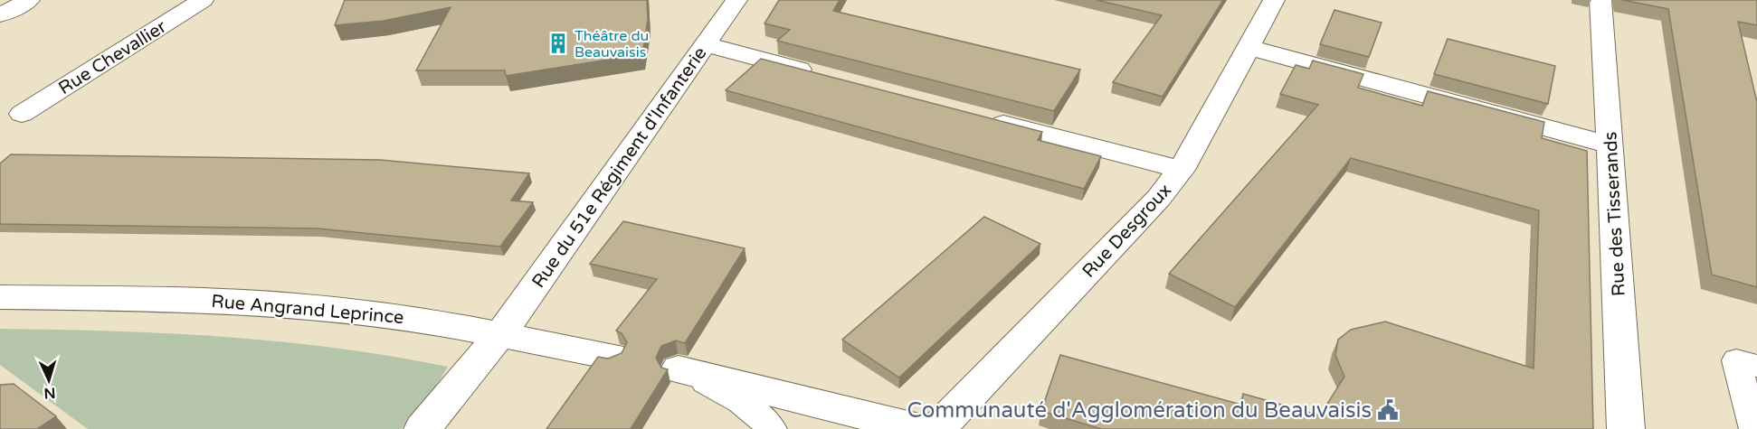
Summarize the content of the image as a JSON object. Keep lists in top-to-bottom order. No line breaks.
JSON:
{"streets":{"street":["Rue Chevallier","Rue du 51e Régiment d'Infanterie","Rue des Tisserands","Rue Desgroux","Rue Angrand Leprince"]},"crossings":[["Rue du 51e Régiment d'Infanterie","Rue Angrand Leprince"]],"places":{"building":["Théâtre du Beauvaisis"],"public building":["Communauté d'Agglomération du Beauvaisis"]},"north":"bottom"}
